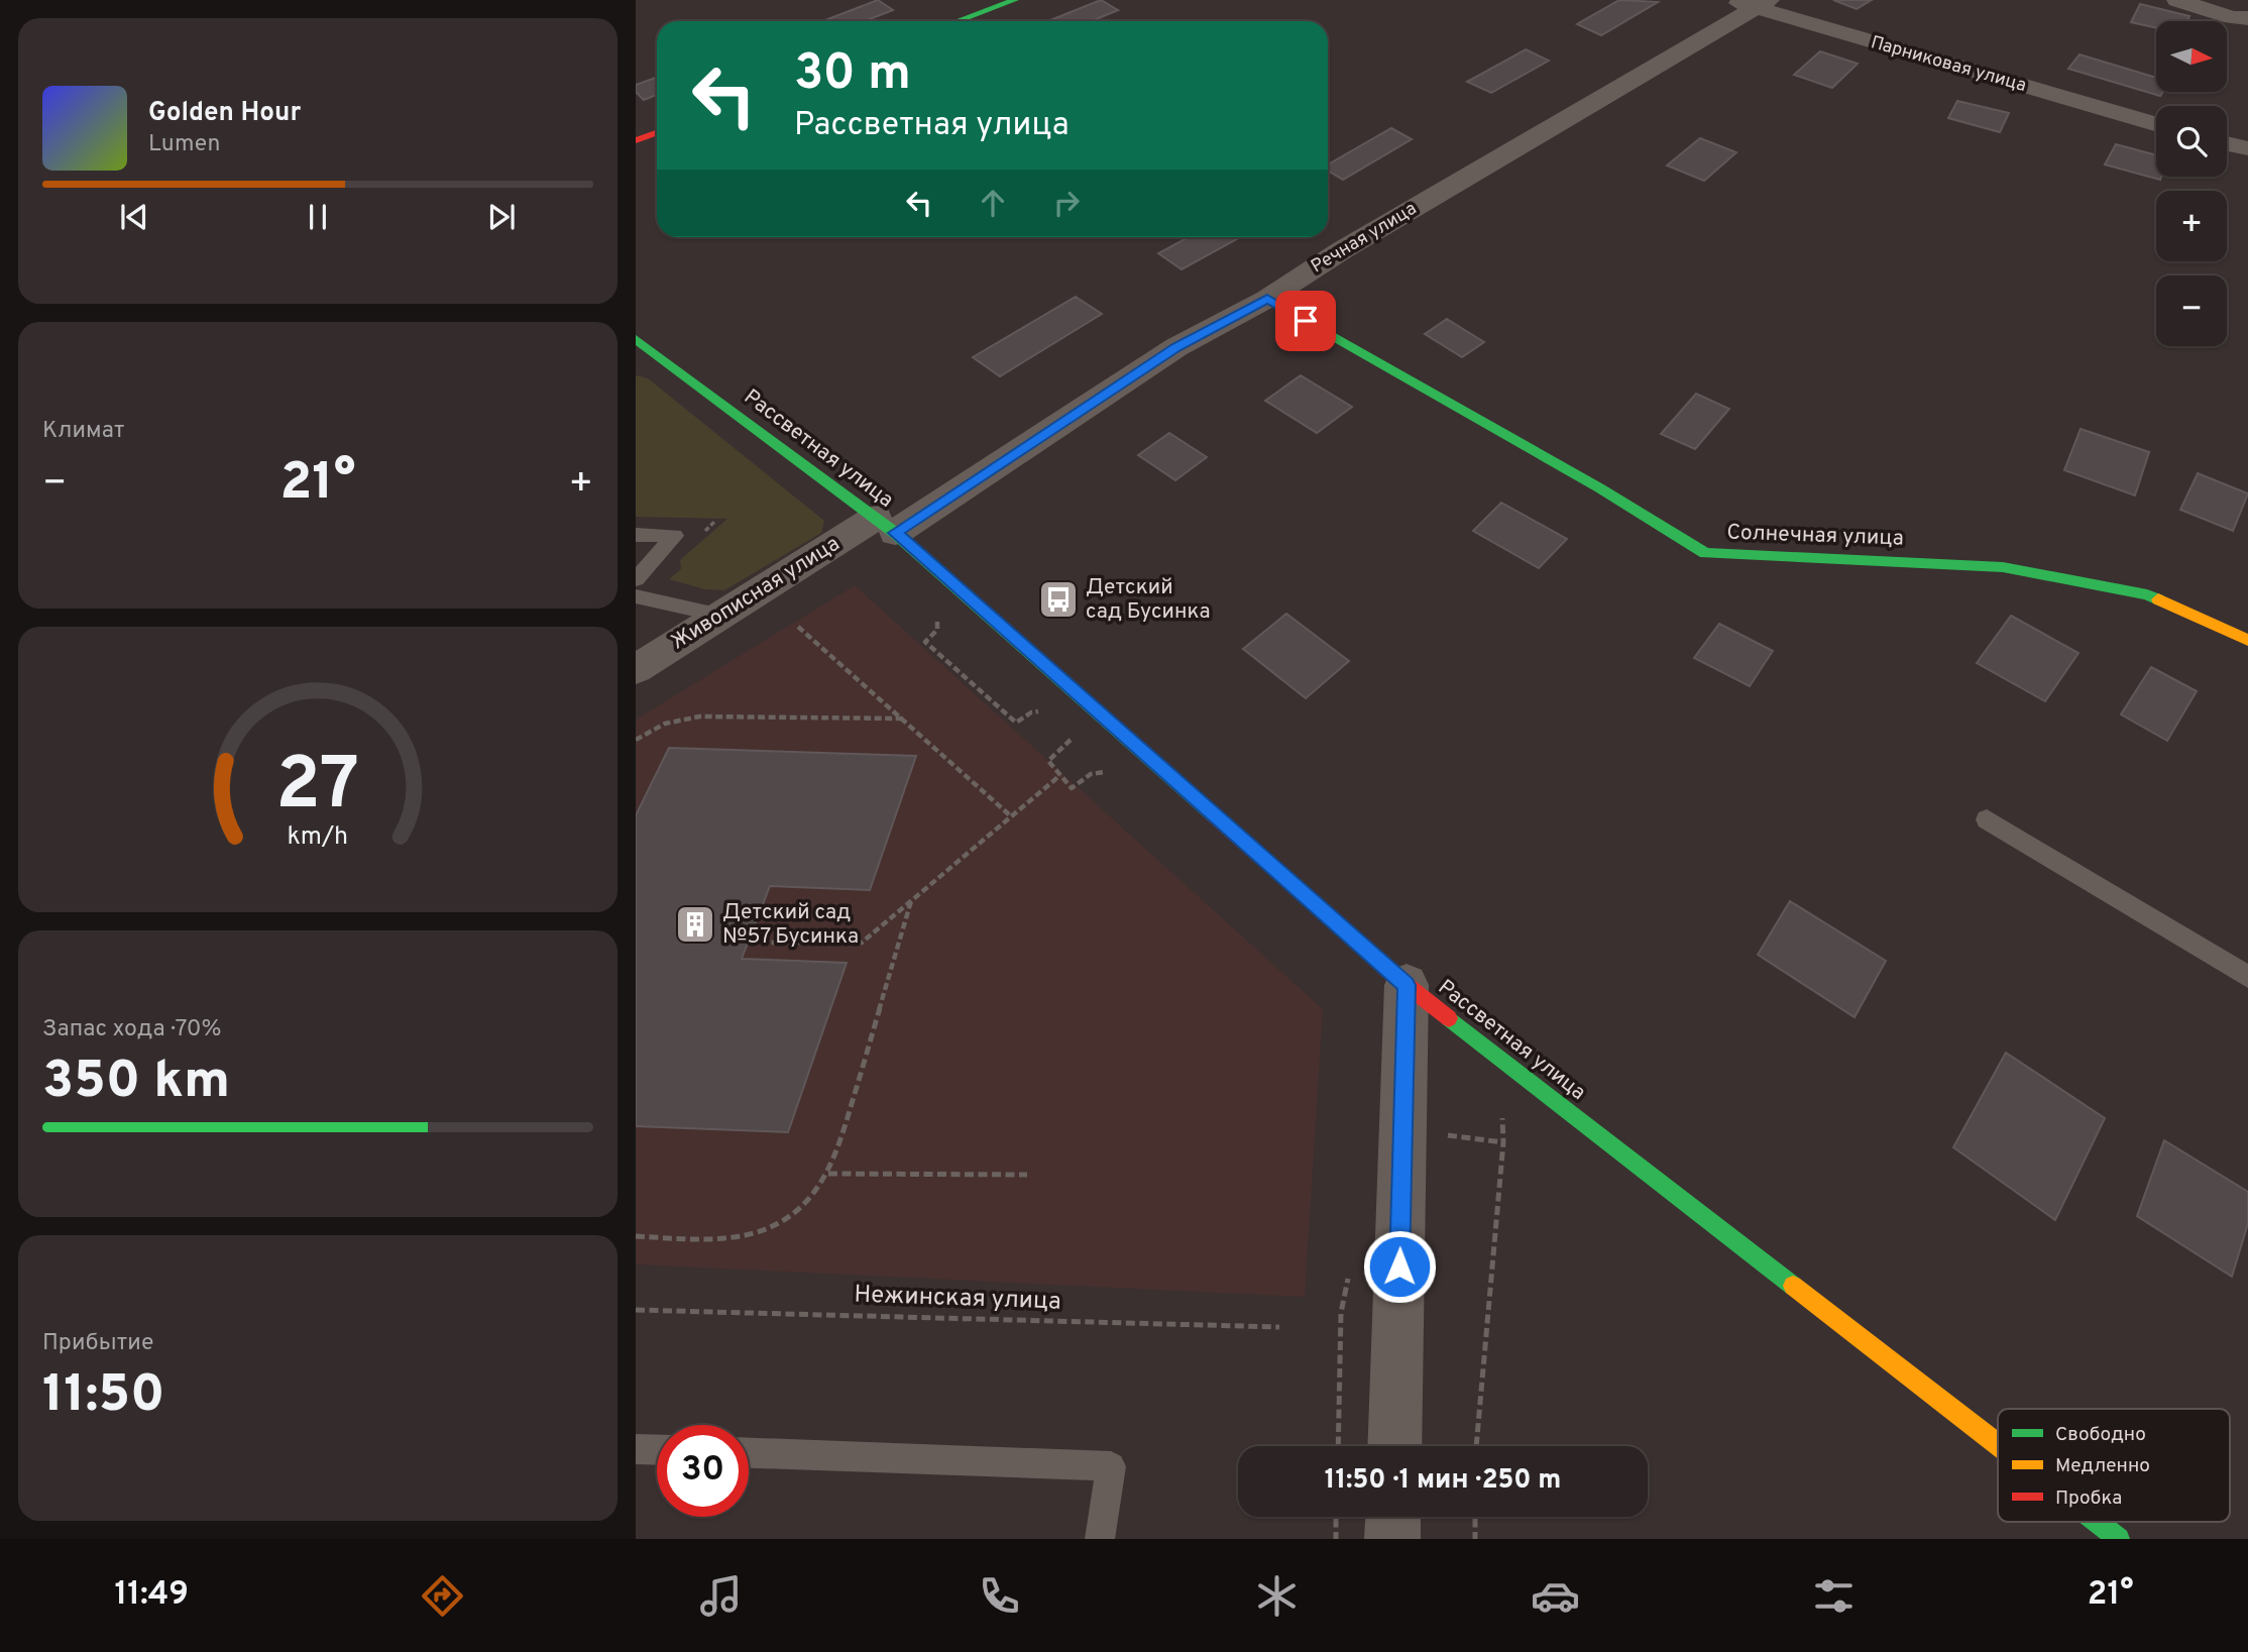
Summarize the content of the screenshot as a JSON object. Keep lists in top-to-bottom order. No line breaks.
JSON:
{"streets":{"street":["Парниковая улица","Речная улица","Рассветная улица","Солнечная улица","Живописная улица"],"path":["Нежинская улица"]},"crossings":[["Парниковая улица","Речная улица"],["Речная улица","Рассветная улица"],["Речная улица","Солнечная улица"],["Речная улица","Живописная улица"],["Рассветная улица","Живописная улица"]],"places":{"bus stop":["Детский сад Бусинка"],"building":["Детский сад №57 Бусинка"]},"legend":["Свободно","Медленно","Пробка"],"north":"right","page":{"map_buttons":["+","−"],"turn":["30 m","Рассветная улица"],"song":["Golden Hour","Lumen"],"tile":["Климат",["Запас хода · 70%","350 km"],["Прибытие","11:50"]],"heat":["−","21°","+"],"limit":"30","trip":"11:50 · 1 мин · 250 m","tabs":["11:49","21°"],"gauge":["27","km/h"]}}
